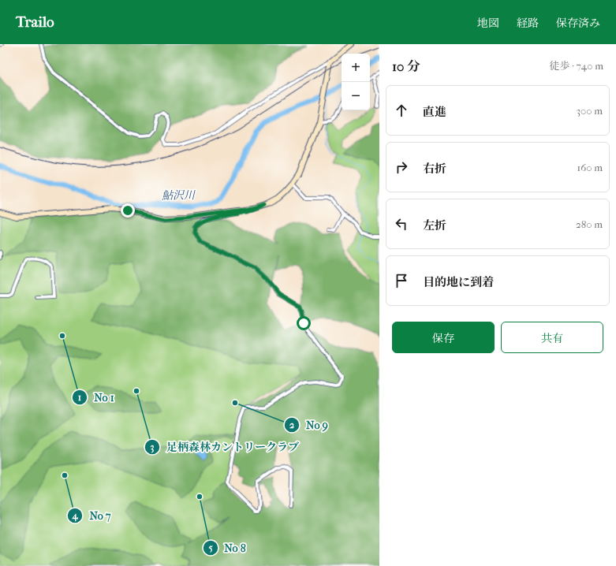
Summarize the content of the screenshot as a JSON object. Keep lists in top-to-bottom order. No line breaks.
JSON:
{"water":["鮎沢川"],"places":["No 1","足柄森林カントリークラブ","No 9","No 7","No 8"],"page":{"header":"Trailo","nav":["地図","経路","保存済み"],"heading":["10 分","徒歩 · 740 m"],"map_buttons":["+","−"],"list":[["直進","300 m"],["右折","160 m"],["左折","280 m"],"目的地に到着"],"buttons":["保存","共有"]}}
